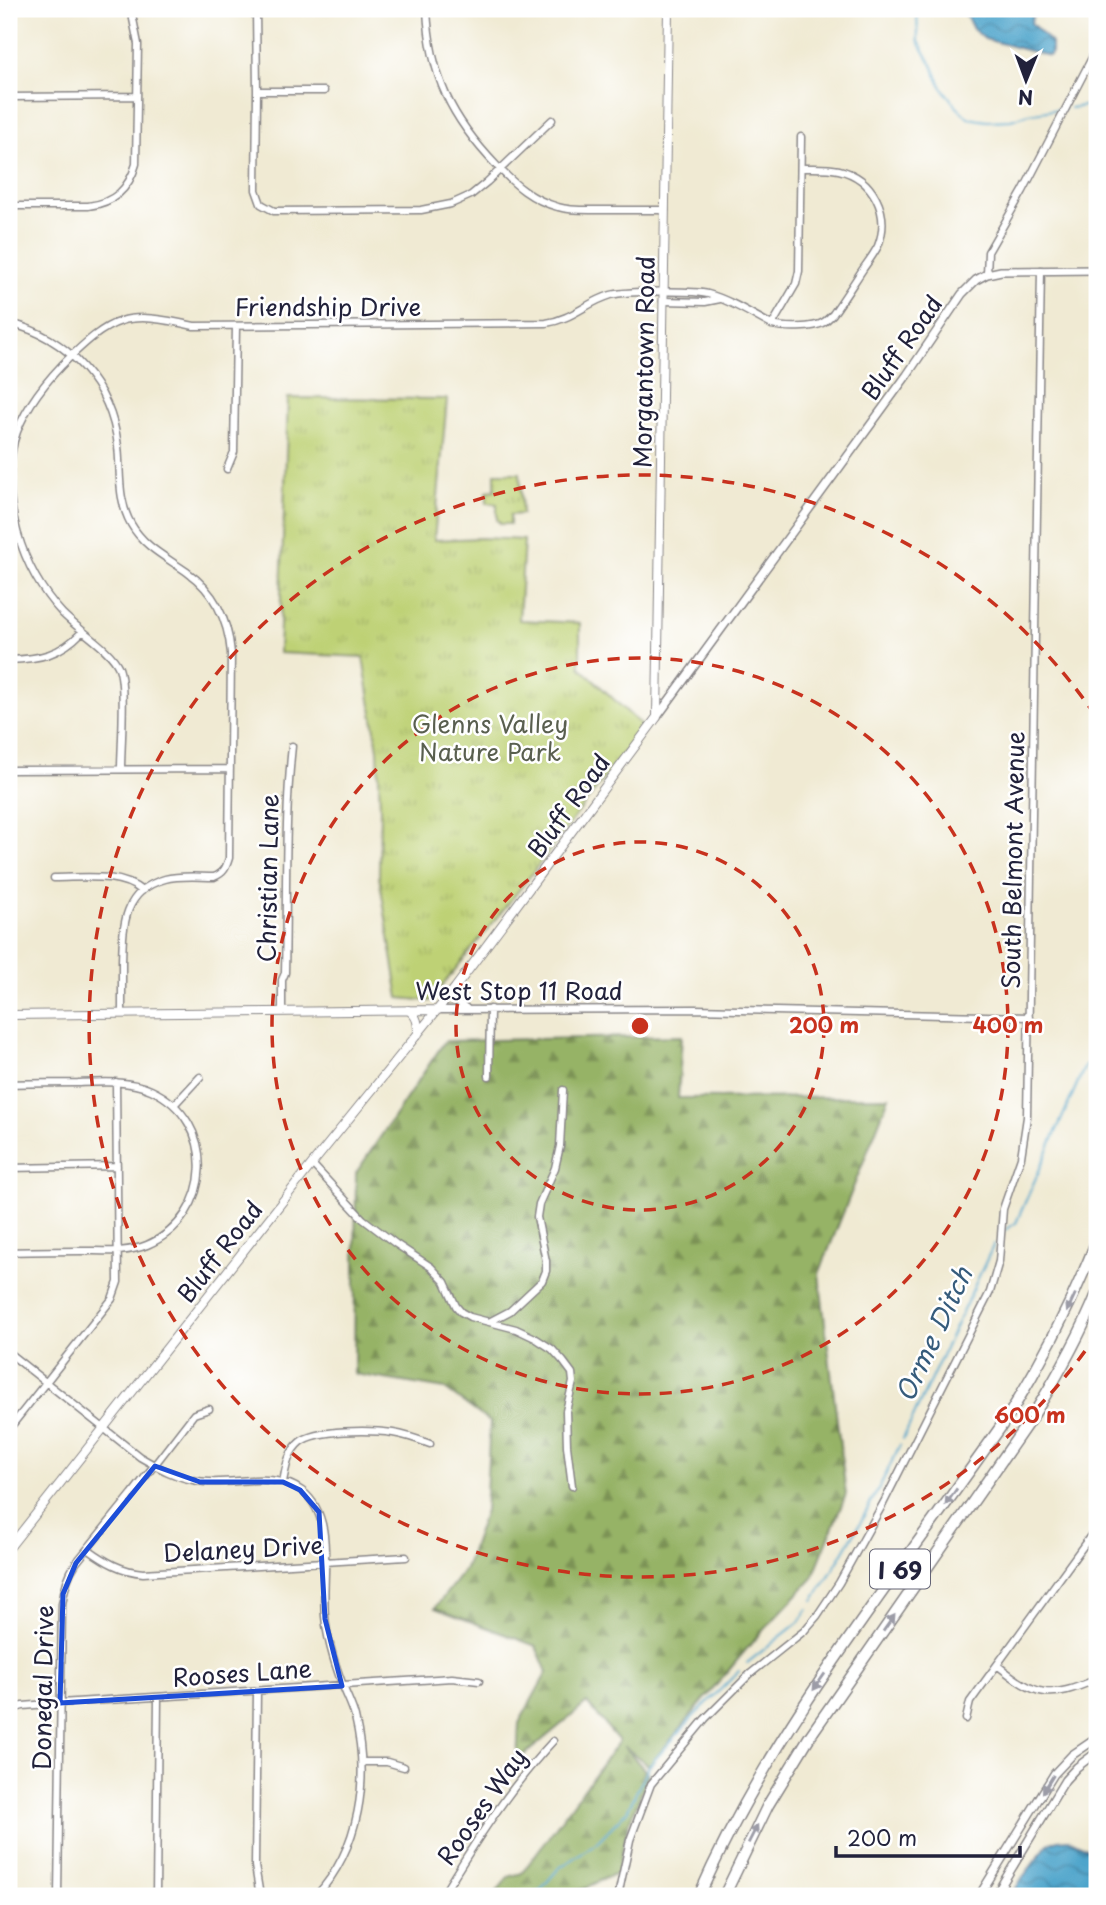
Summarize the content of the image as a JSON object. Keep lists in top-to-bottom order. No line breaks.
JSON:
{"streets":{"highway":["I 69"],"main road":["Bluff Road","Morgantown Road","West Stop 11 Road"],"street":["Friendship Drive","South Belmont Avenue","Christian Lane","Delaney Drive","Rooses Lane","Donegal Drive","Rooses Way"]},"crossings":[["Friendship Drive","Morgantown Road"],["Bluff Road","Morgantown Road"],["Bluff Road","West Stop 11 Road"],["South Belmont Avenue","West Stop 11 Road"],["Christian Lane","West Stop 11 Road"],["Delaney Drive","Donegal Drive"],["Rooses Lane","Donegal Drive"]],"water":["Orme Ditch"],"parks":["Glenns Valley Nature Park"],"scale_bar":"200 m","north":"bottom","rings":["200 m","400 m","600 m"]}
